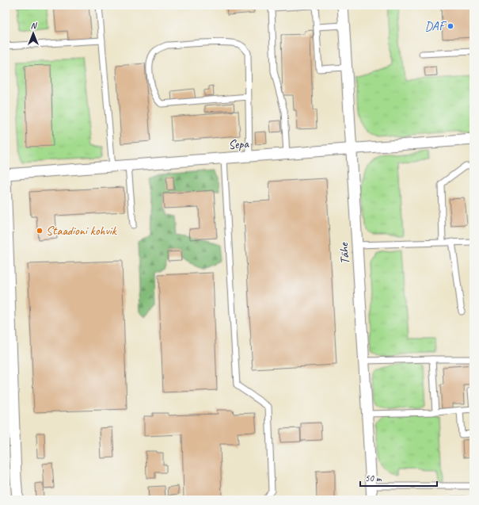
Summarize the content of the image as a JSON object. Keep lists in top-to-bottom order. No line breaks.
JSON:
{"streets":{"street":["Sepa","Tähe"]},"crossings":[["Sepa","Tähe"]],"places":["DAF","Staadioni kohvik"],"scale_bar":"50 m","north":"top"}
